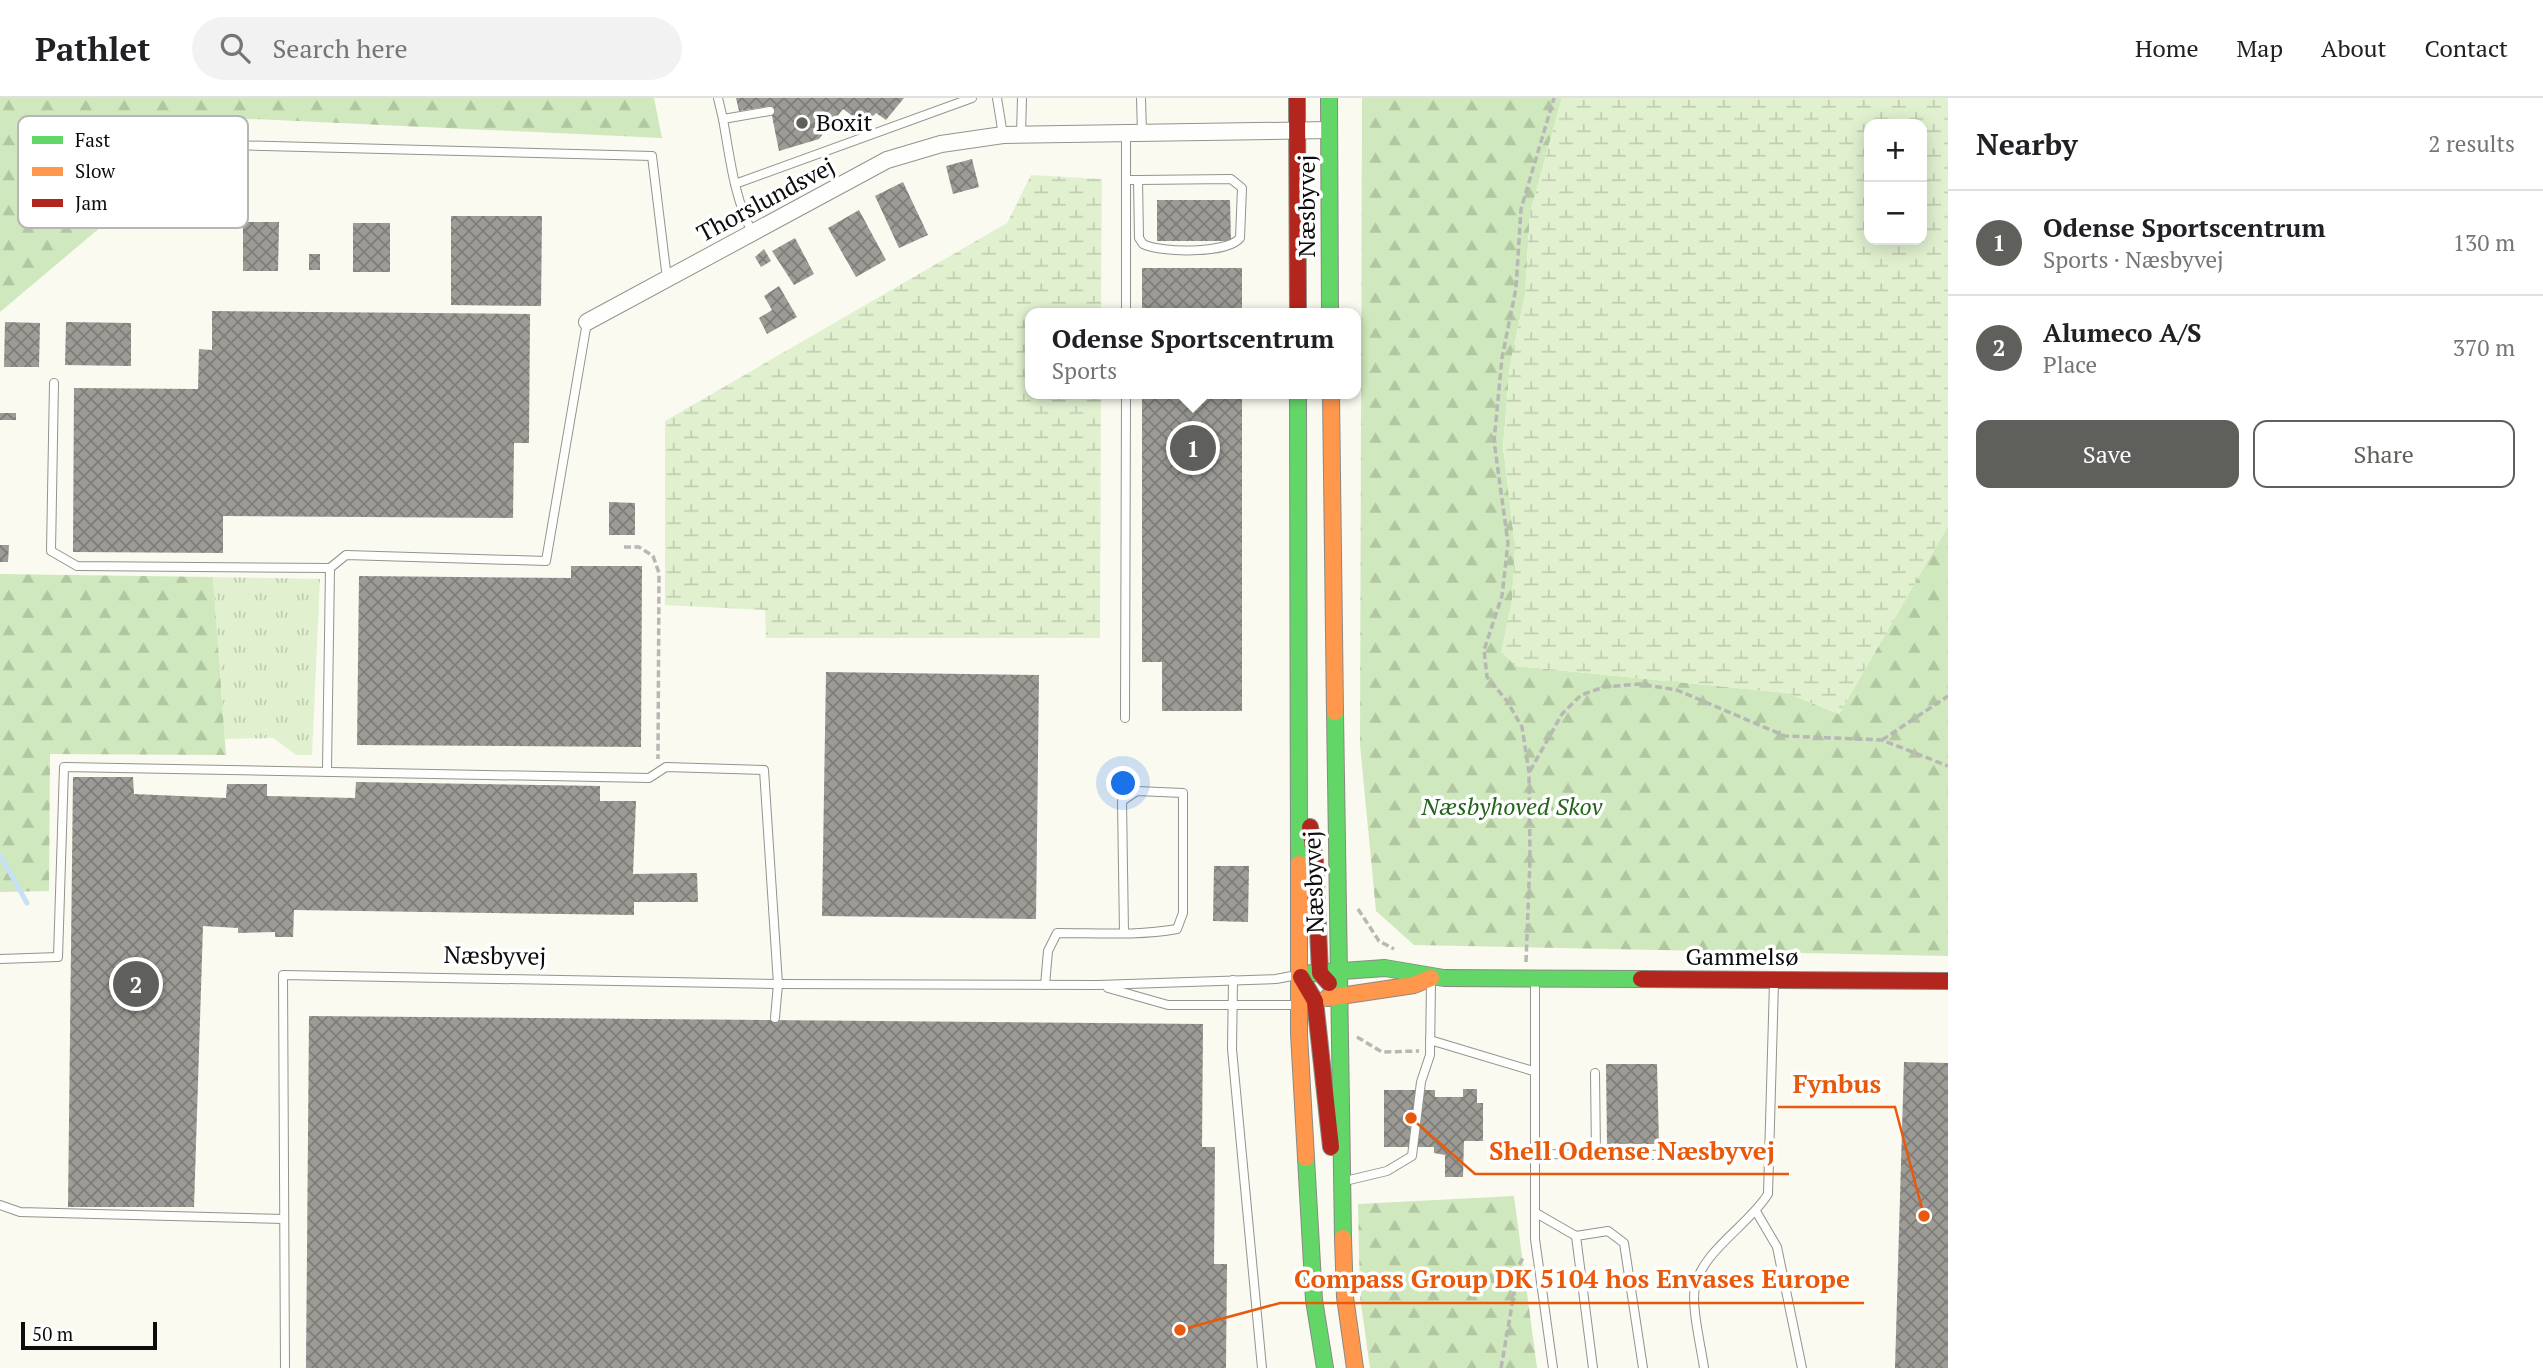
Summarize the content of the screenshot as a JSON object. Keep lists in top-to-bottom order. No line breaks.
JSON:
{"streets":{"street":["Thorslundsvej","Næsbyvej","Gammelsø"]},"crossings":[["Thorslundsvej","Næsbyvej"],["Næsbyvej","Gammelsø"]],"parks":["Næsbyhoved Skov"],"places":["Boxit","Shell Odense Næsbyvej","Fynbus","Compass Group DK 5104 hos Envases Europe"],"legend":["Fast","Slow","Jam"],"scale_bar":"50 m","page":{"header":"Pathlet","search":"Search here","nav":["Home","Map","About","Contact"],"heading":["Nearby","2 results"],"map_buttons":["+","−"],"list":[{"mark":"1","name":"Odense Sportscentrum","note":"Sports · Næsbyvej","value":"130 m"},{"mark":"2","name":"Alumeco A/S","note":"Place","value":"370 m"}],"popup":["Odense Sportscentrum","Sports"],"buttons":["Save","Share"],"pins":["1","2"],"scale":"50 m"}}
